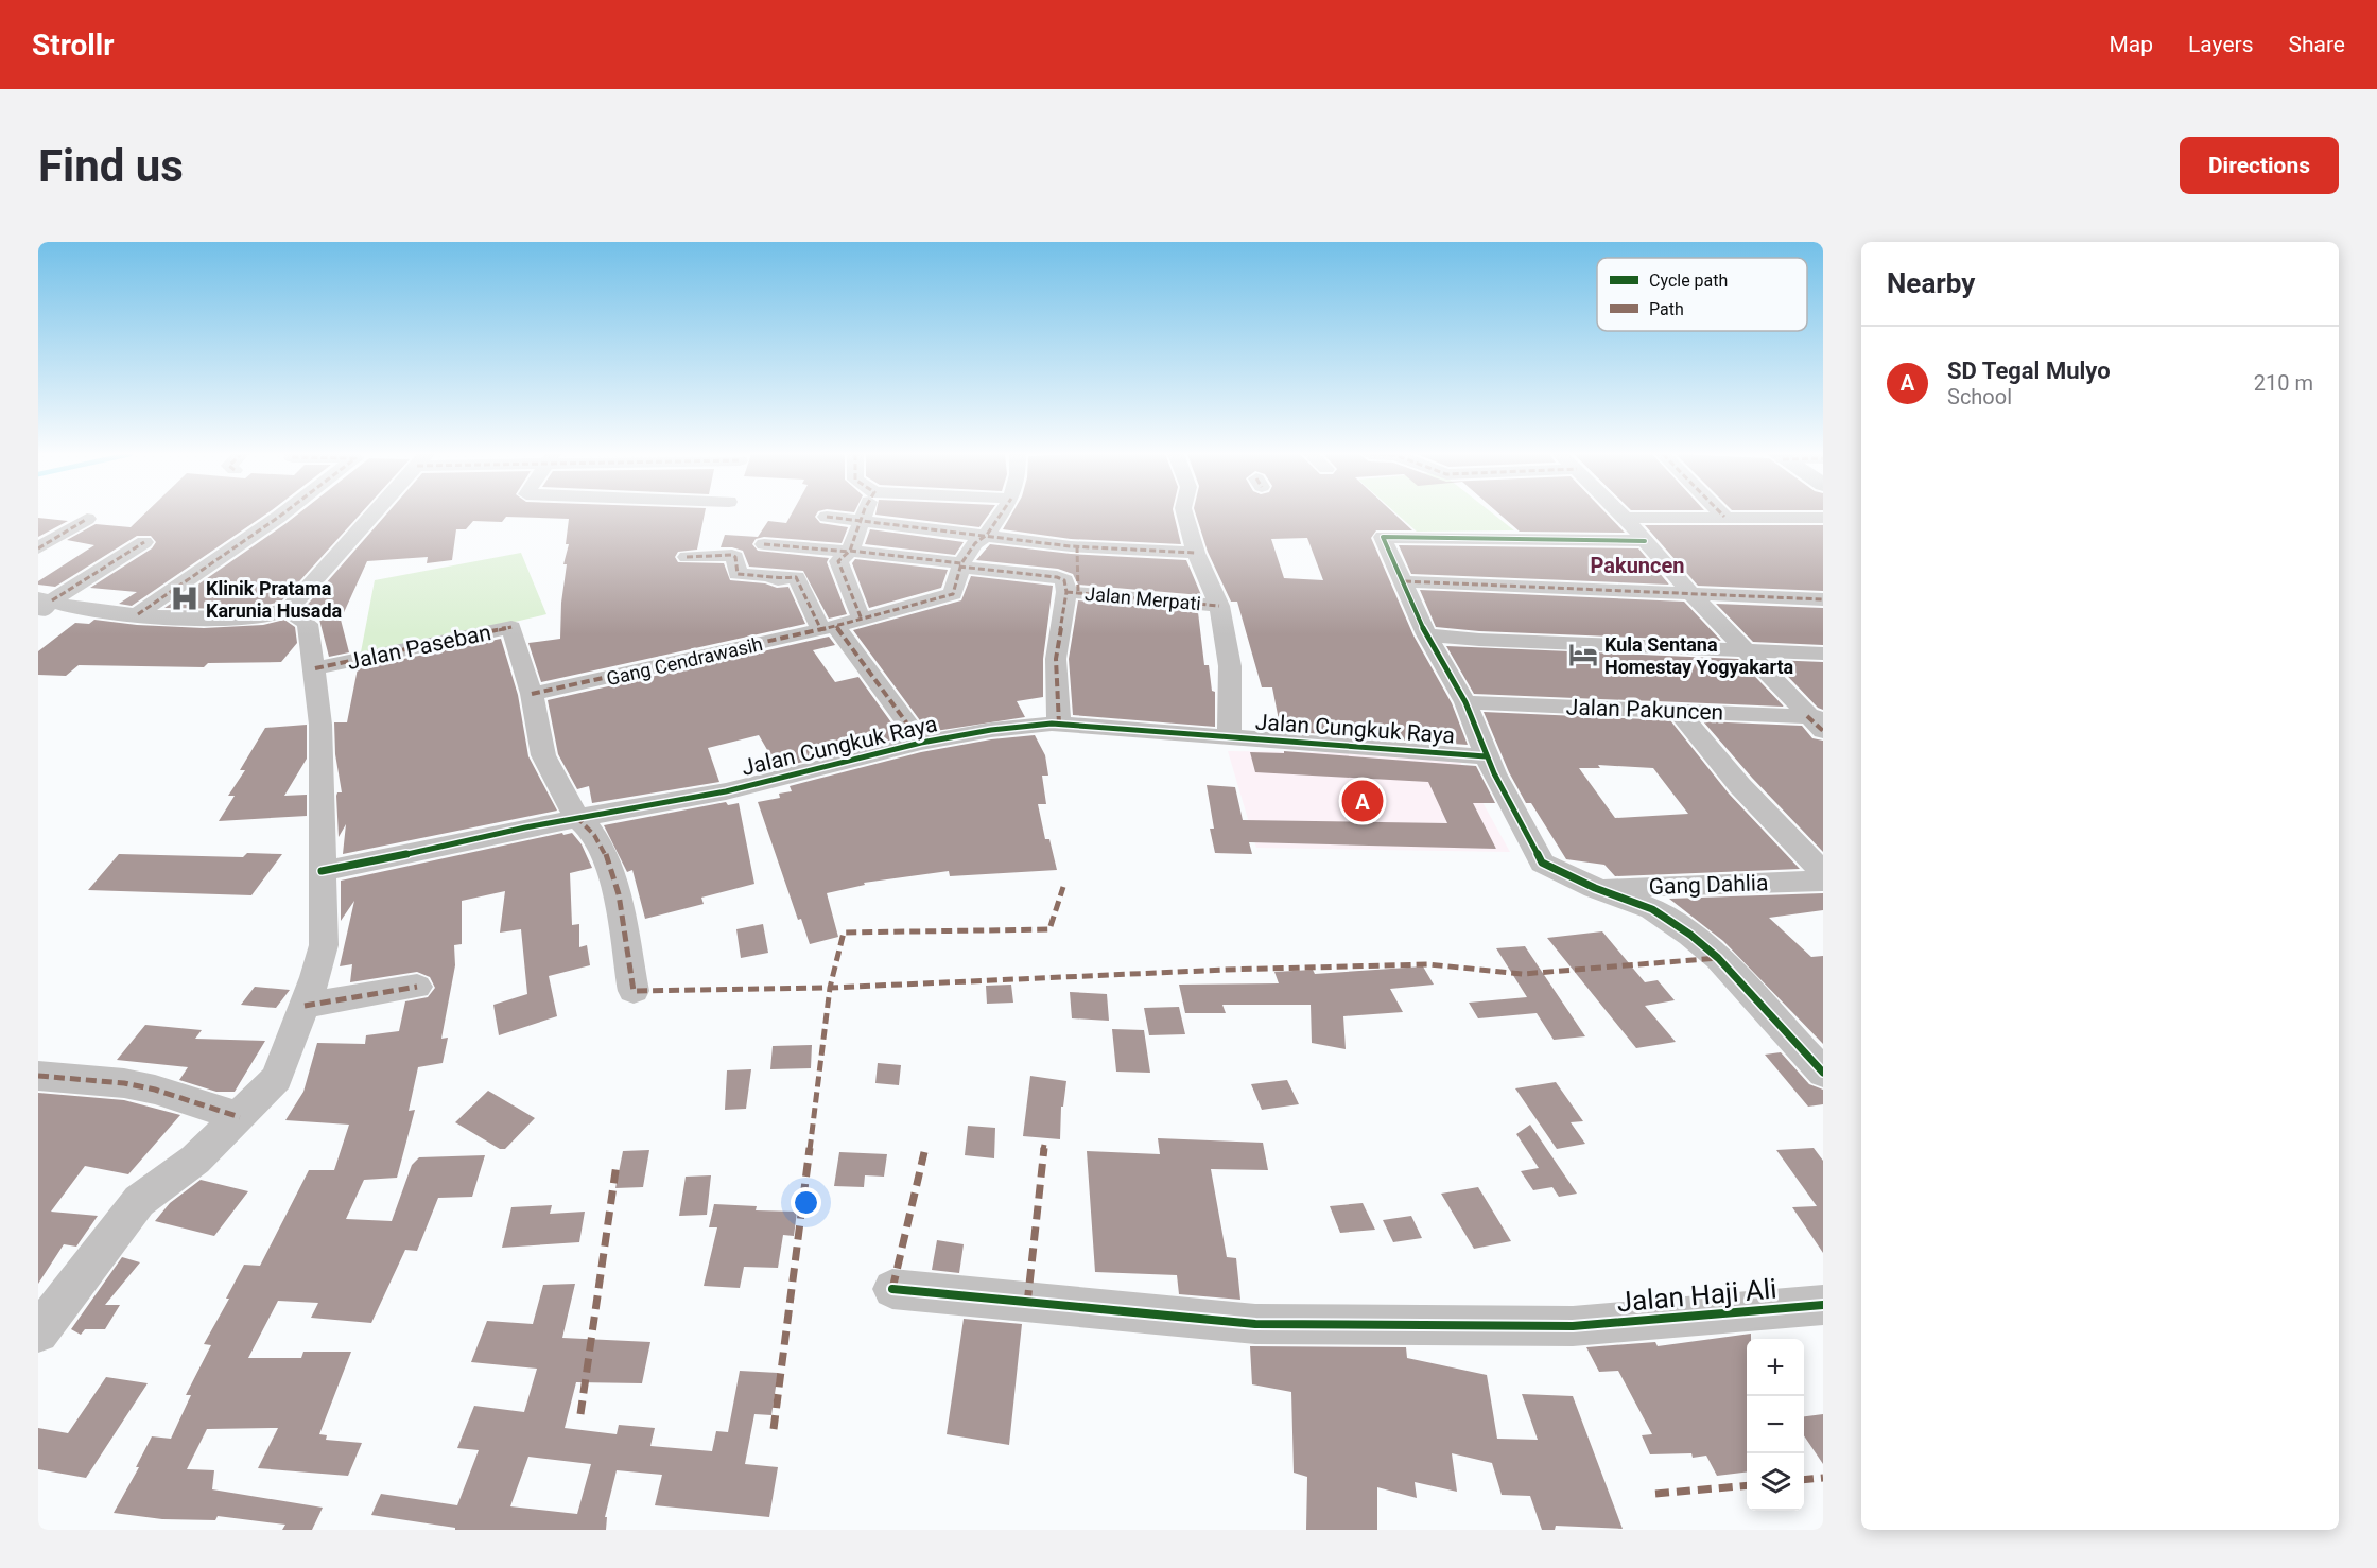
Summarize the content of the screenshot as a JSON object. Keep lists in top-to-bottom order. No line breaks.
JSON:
{"streets":{"street":["Jalan Merpati","Jalan Paseban","Gang Cendrawasih","Jalan Pakuncen","Jalan Cungkuk Raya","Gang Dahlia","Jalan Haji Ali"]},"crossings":[["Jalan Paseban","Gang Cendrawasih"],["Jalan Paseban","Jalan Cungkuk Raya"]],"districts":["Pakuncen"],"places":{"hospital":["Klinik Pratama Karunia Husada"],"hotel":["Kula Sentana Homestay Yogyakarta"]},"legend":["Cycle path","Path"],"page":{"header":"Strollr","nav":["Map","Layers","Share"],"buttons":"Directions","title":"Find us","heading":"Nearby","list":[{"mark":"A","name":"SD Tegal Mulyo","note":"School","value":"210 m"}],"pins":"A","map_buttons":["+","−"]}}
